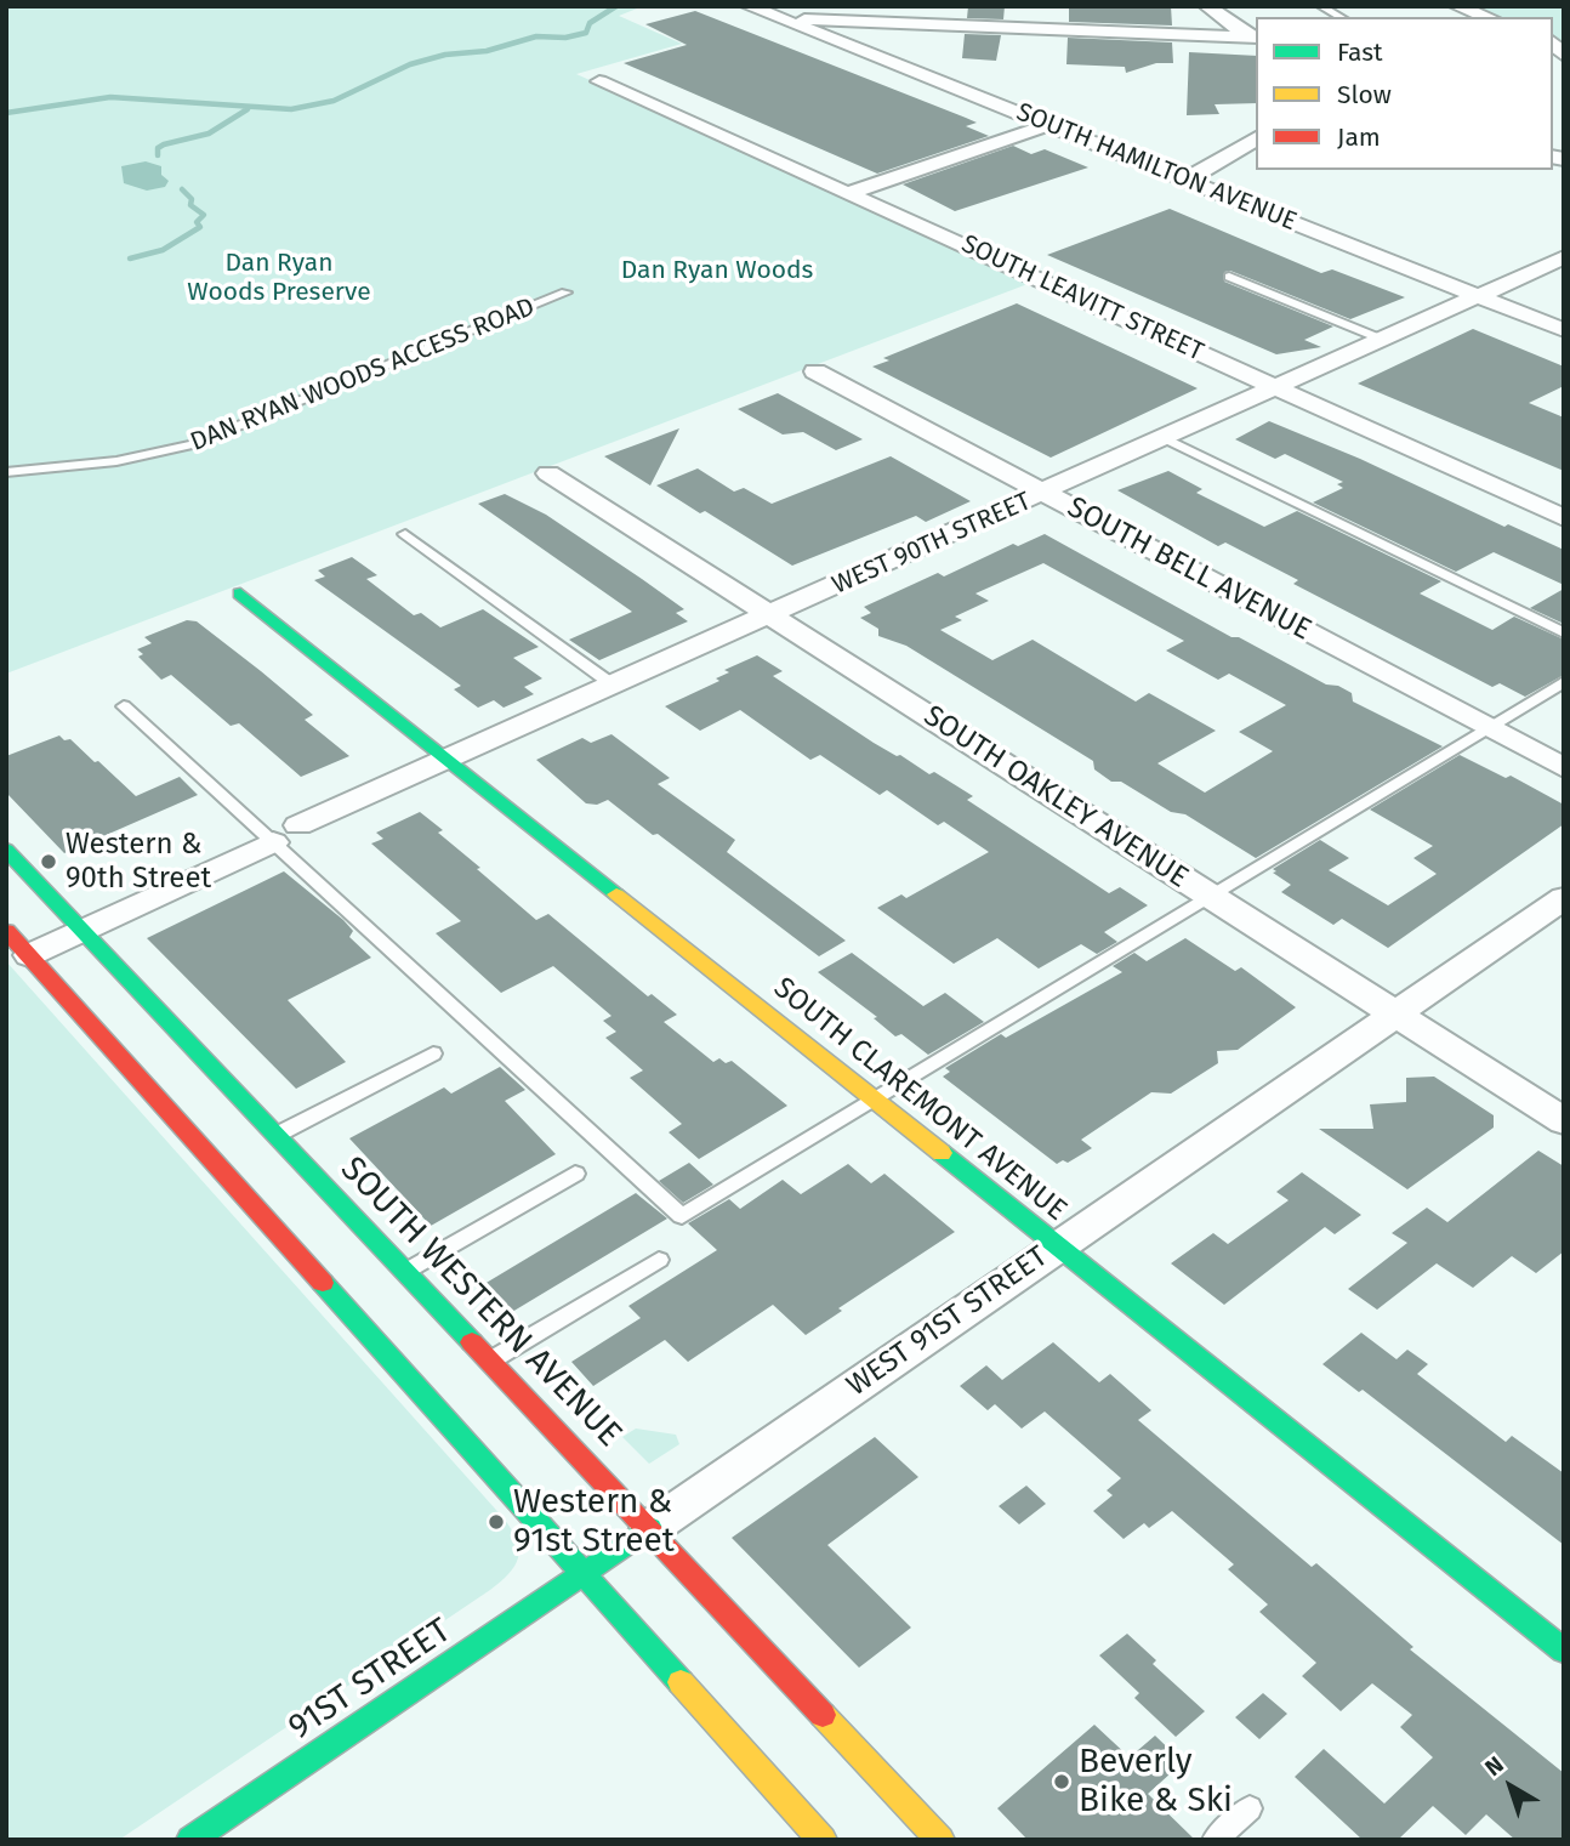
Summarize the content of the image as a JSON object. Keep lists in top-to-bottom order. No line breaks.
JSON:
{"streets":{"main road":["SOUTH CLAREMONT AVENUE","SOUTH WESTERN AVENUE","WEST 91ST STREET","91ST STREET"],"street":["SOUTH HAMILTON AVENUE","SOUTH LEAVITT STREET","WEST 90TH STREET","SOUTH BELL AVENUE","SOUTH OAKLEY AVENUE"],"lane":["DAN RYAN WOODS ACCESS ROAD"]},"crossings":[["SOUTH HAMILTON AVENUE","WEST 90TH STREET"],["SOUTH LEAVITT STREET","WEST 90TH STREET"],["WEST 90TH STREET","SOUTH BELL AVENUE"],["WEST 90TH STREET","SOUTH OAKLEY AVENUE"],["WEST 90TH STREET","SOUTH CLAREMONT AVENUE"],["WEST 90TH STREET","SOUTH WESTERN AVENUE"],["SOUTH OAKLEY AVENUE","WEST 91ST STREET"],["SOUTH CLAREMONT AVENUE","WEST 91ST STREET"],["SOUTH WESTERN AVENUE","WEST 91ST STREET"],["WEST 91ST STREET","91ST STREET"]],"parks":["Dan Ryan Woods Preserve","Dan Ryan Woods"],"places":["Western & 90th Street","Western & 91st Street","Beverly Bike & Ski"],"legend":["Fast","Slow","Jam"],"north":"top left"}
